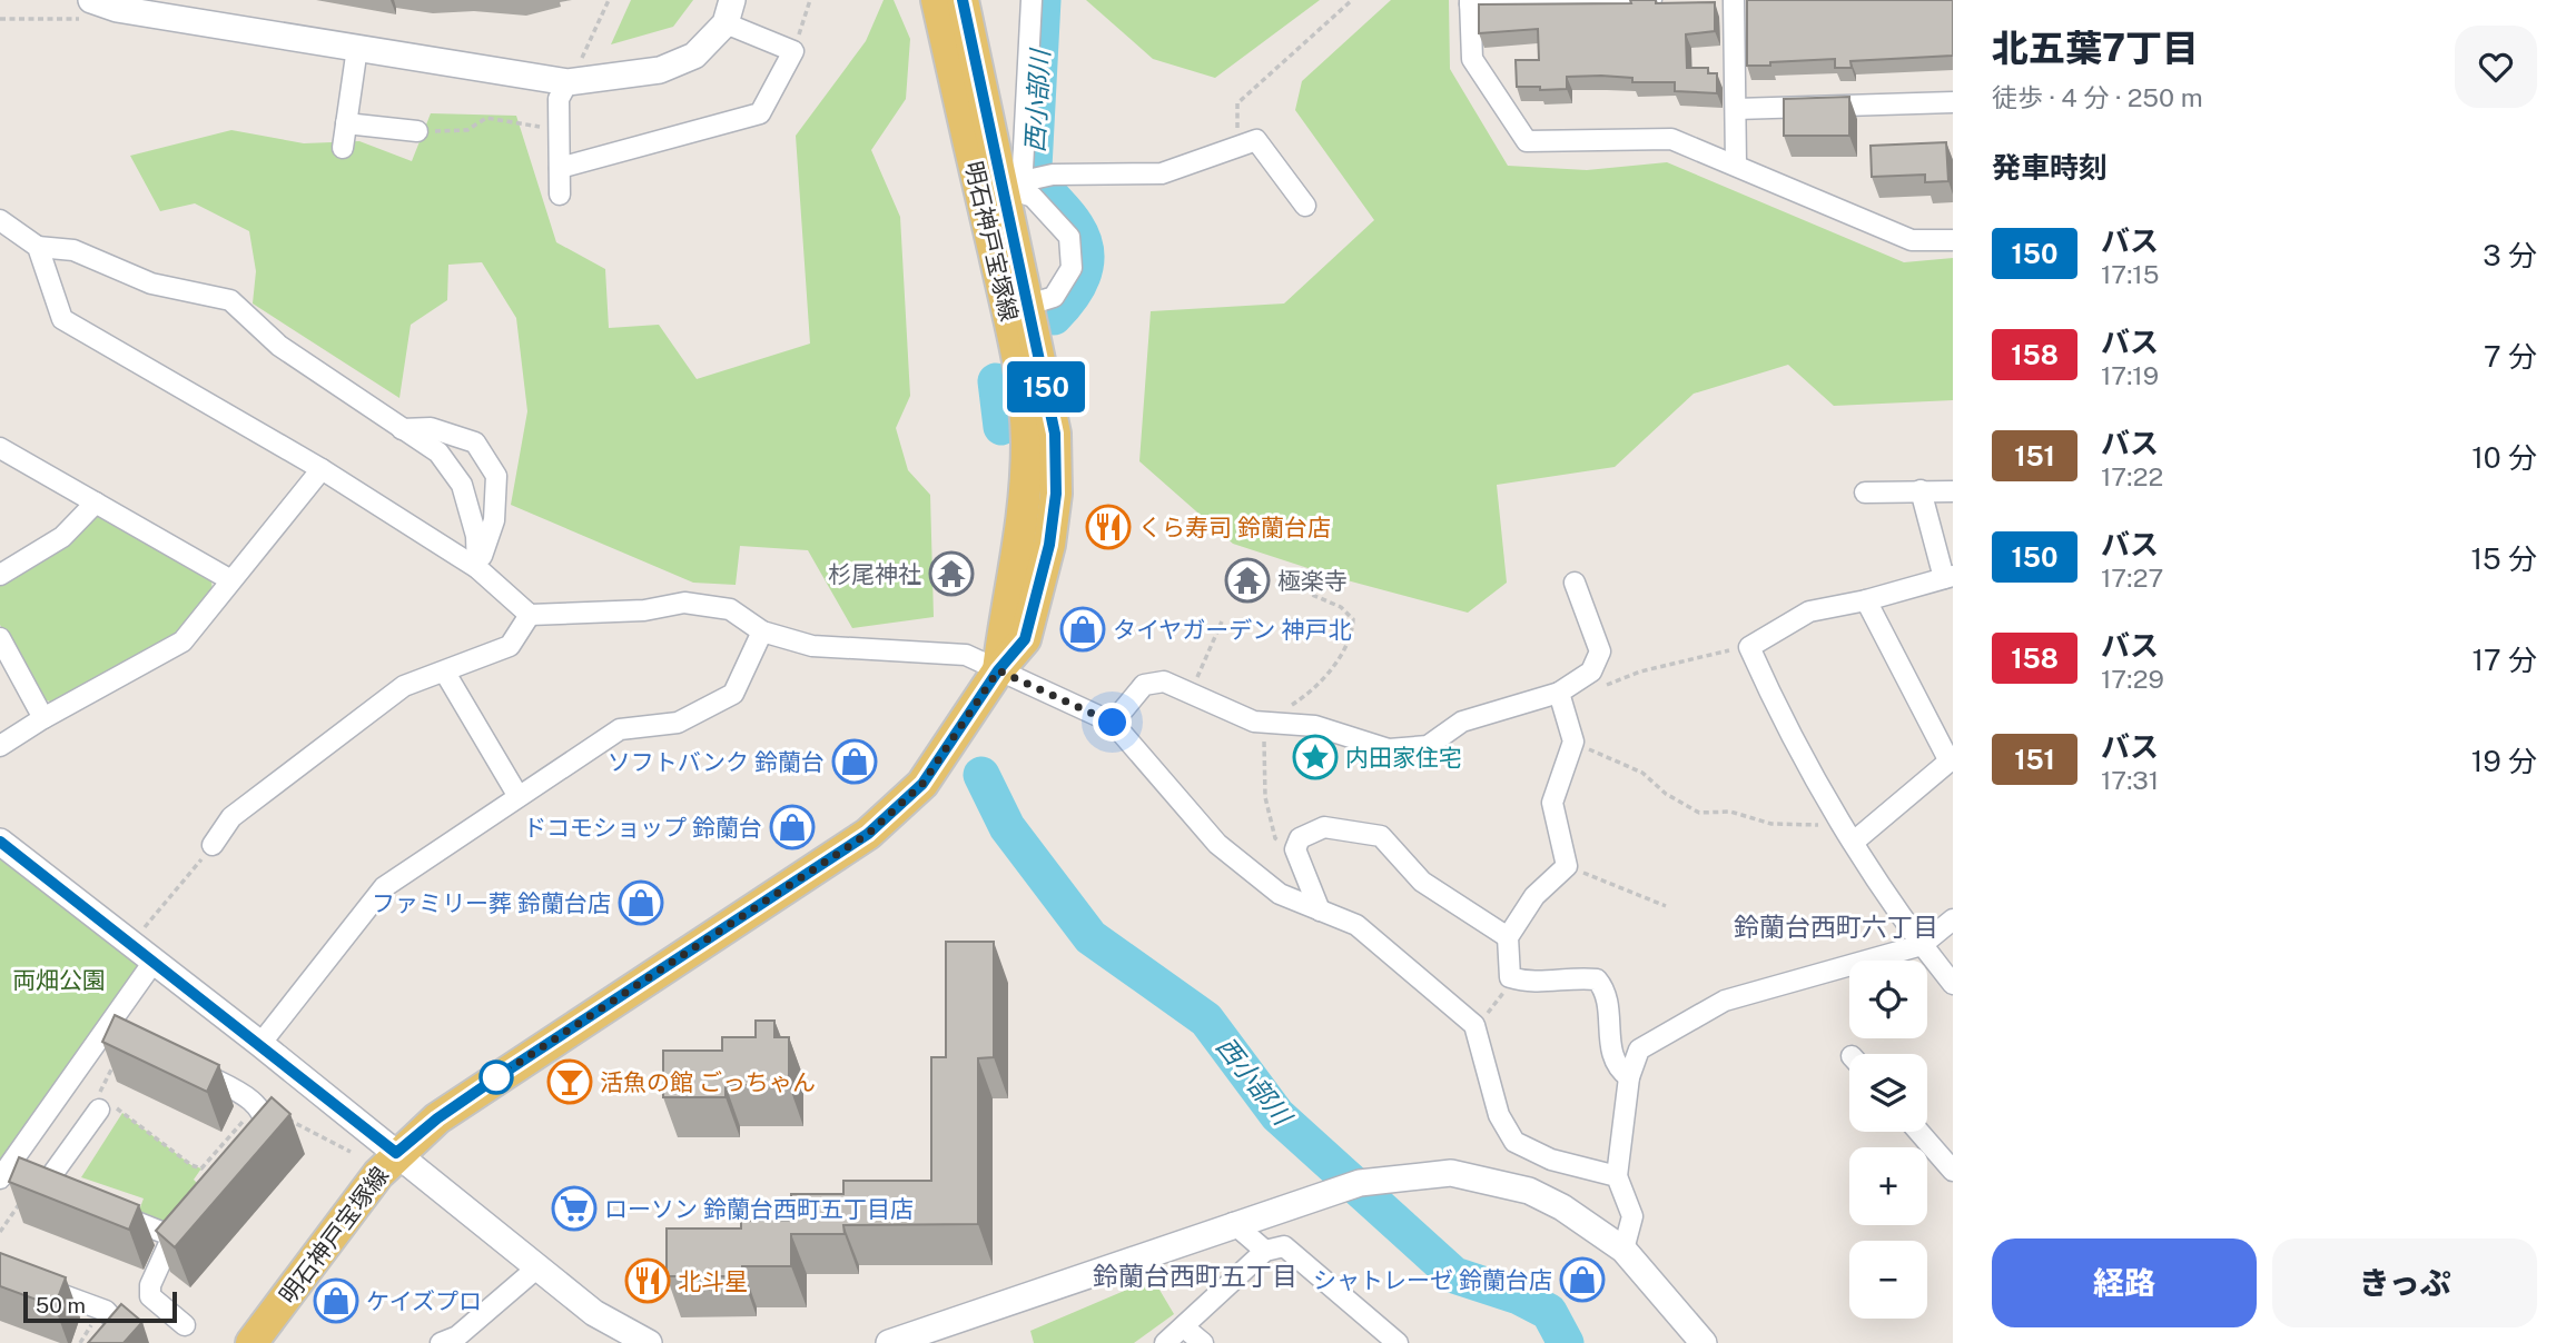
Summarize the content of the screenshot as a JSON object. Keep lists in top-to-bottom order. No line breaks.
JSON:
{"streets":{"main road":["明石神戸宝塚線"]},"districts":["鈴蘭台西町六丁目","鈴蘭台西町五丁目"],"water":["西小部川"],"parks":["両畑公園"],"places":{"restaurant":["くら寿司 鈴蘭台店","北斗星"],"temple":["杉尾神社","極楽寺"],"shop":["タイヤガーデン 神戸北","ソフトバンク 鈴蘭台","ドコモショップ 鈴蘭台","ファミリー葬 鈴蘭台店","シャトレーゼ 鈴蘭台店","ケイズプロ"],"place":["内田家住宅"],"bar":["活魚の館 ごっちゃん"],"supermarket":["ローソン 鈴蘭台西町五丁目店"]},"lines":["bus line 150"],"scale_bar":"50 m","page":{"on_map":"150","heading":[["北五葉7丁目","徒歩 · 4 分 · 250 m"],"発車時刻"],"list":[{"mark":"150","name":"バス","note":"17:15","value":"3 分"},{"mark":"158","name":"バス","note":"17:19","value":"7 分"},{"mark":"151","name":"バス","note":"17:22","value":"10 分"},{"mark":"150","name":"バス","note":"17:27","value":"15 分"},{"mark":"158","name":"バス","note":"17:29","value":"17 分"},{"mark":"151","name":"バス","note":"17:31","value":"19 分"}],"map_buttons":["+","−"],"buttons":["経路","きっぷ"],"scale":"50 m"}}
